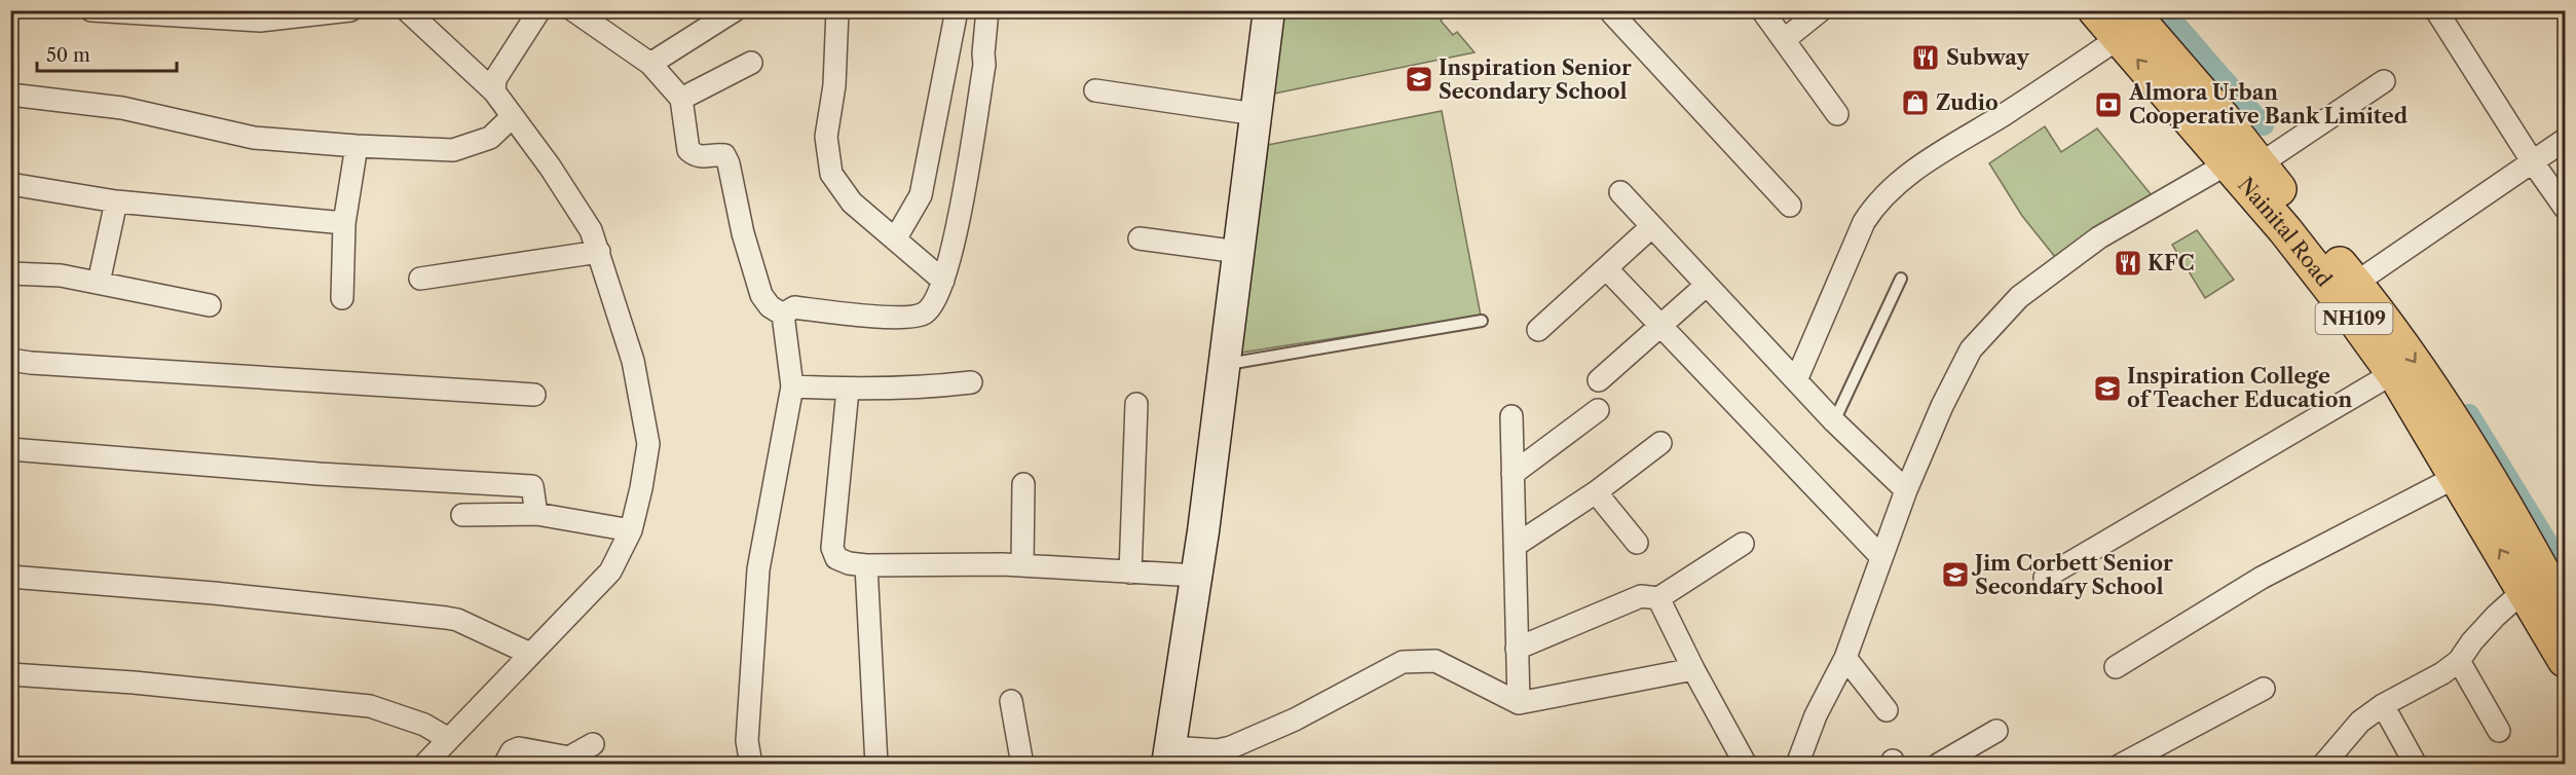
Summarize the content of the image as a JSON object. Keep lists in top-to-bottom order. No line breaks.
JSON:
{"streets":{"highway":["Nainital Road","NH109"]},"places":{"restaurant":["Subway","KFC"],"school or university":["Inspiration Senior Secondary School","Inspiration College of Teacher Education","Jim Corbett Senior Secondary School"],"shop":["Zudio"],"bank":["Almora Urban Cooperative Bank Limited"]},"scale_bar":"50 m"}
